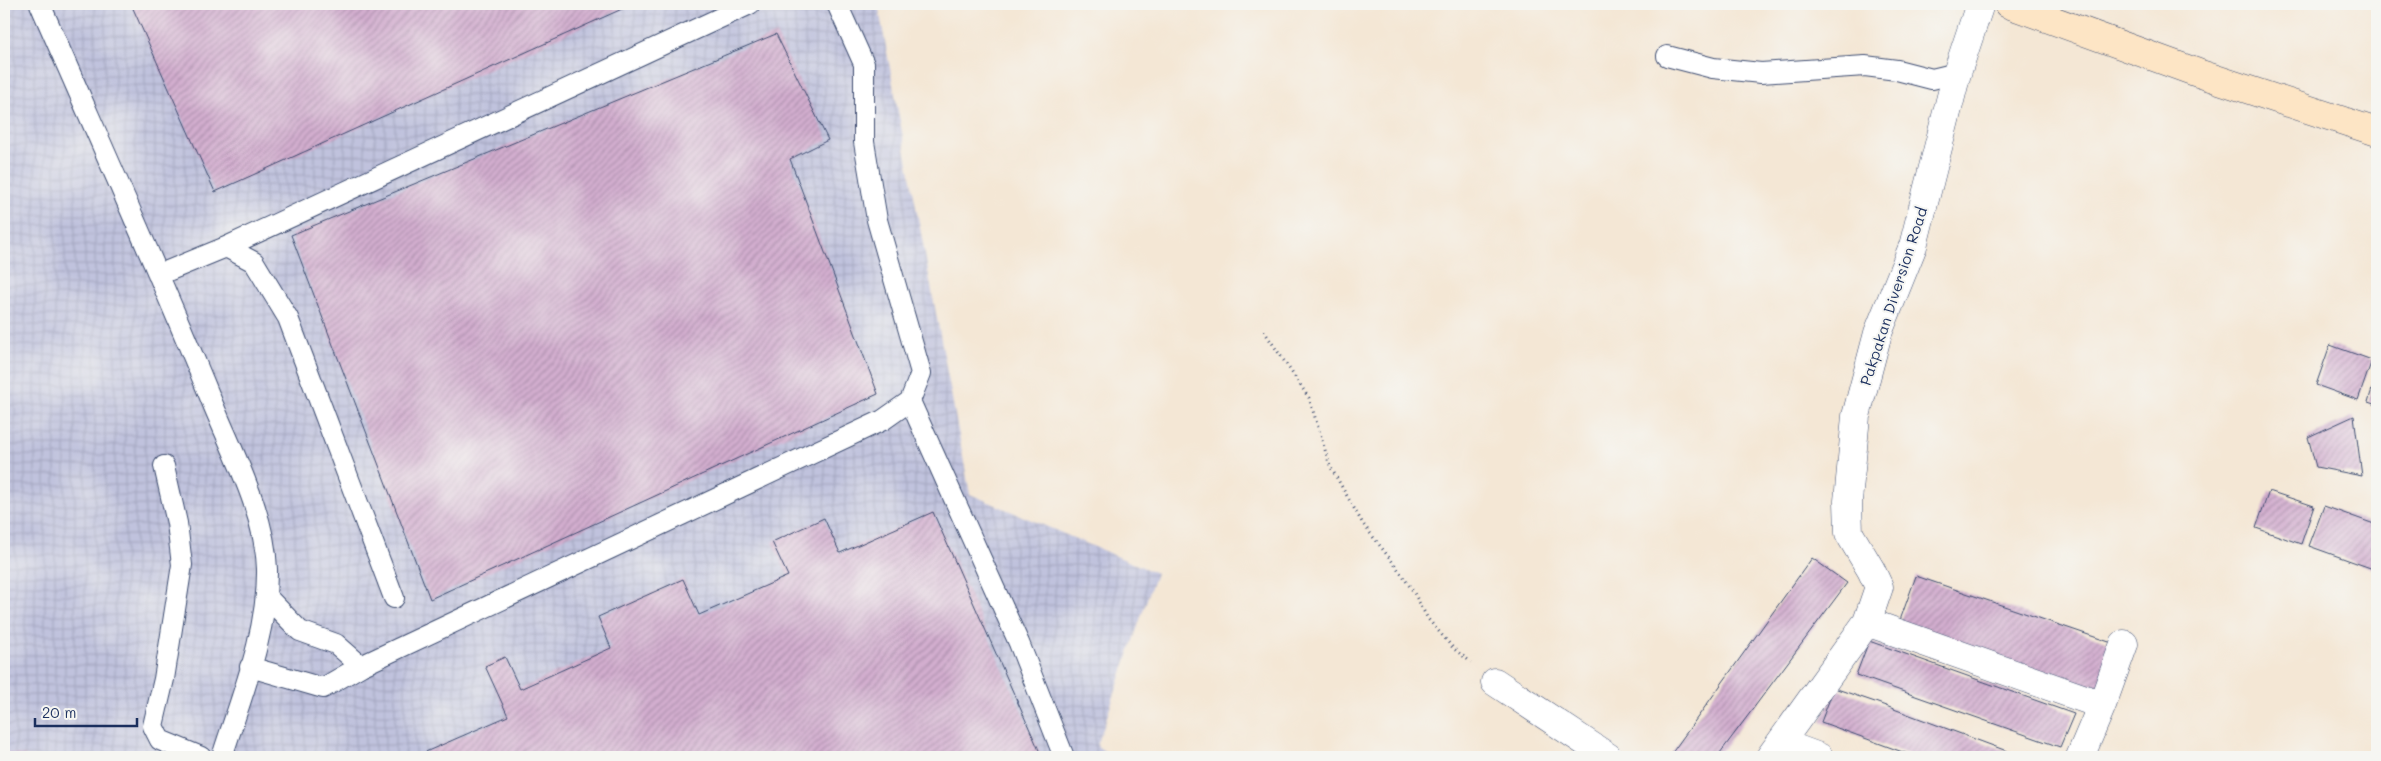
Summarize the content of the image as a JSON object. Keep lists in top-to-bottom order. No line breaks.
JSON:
{"streets":{"street":["Pakpakan Diversion Road"]},"scale_bar":"20 m"}
